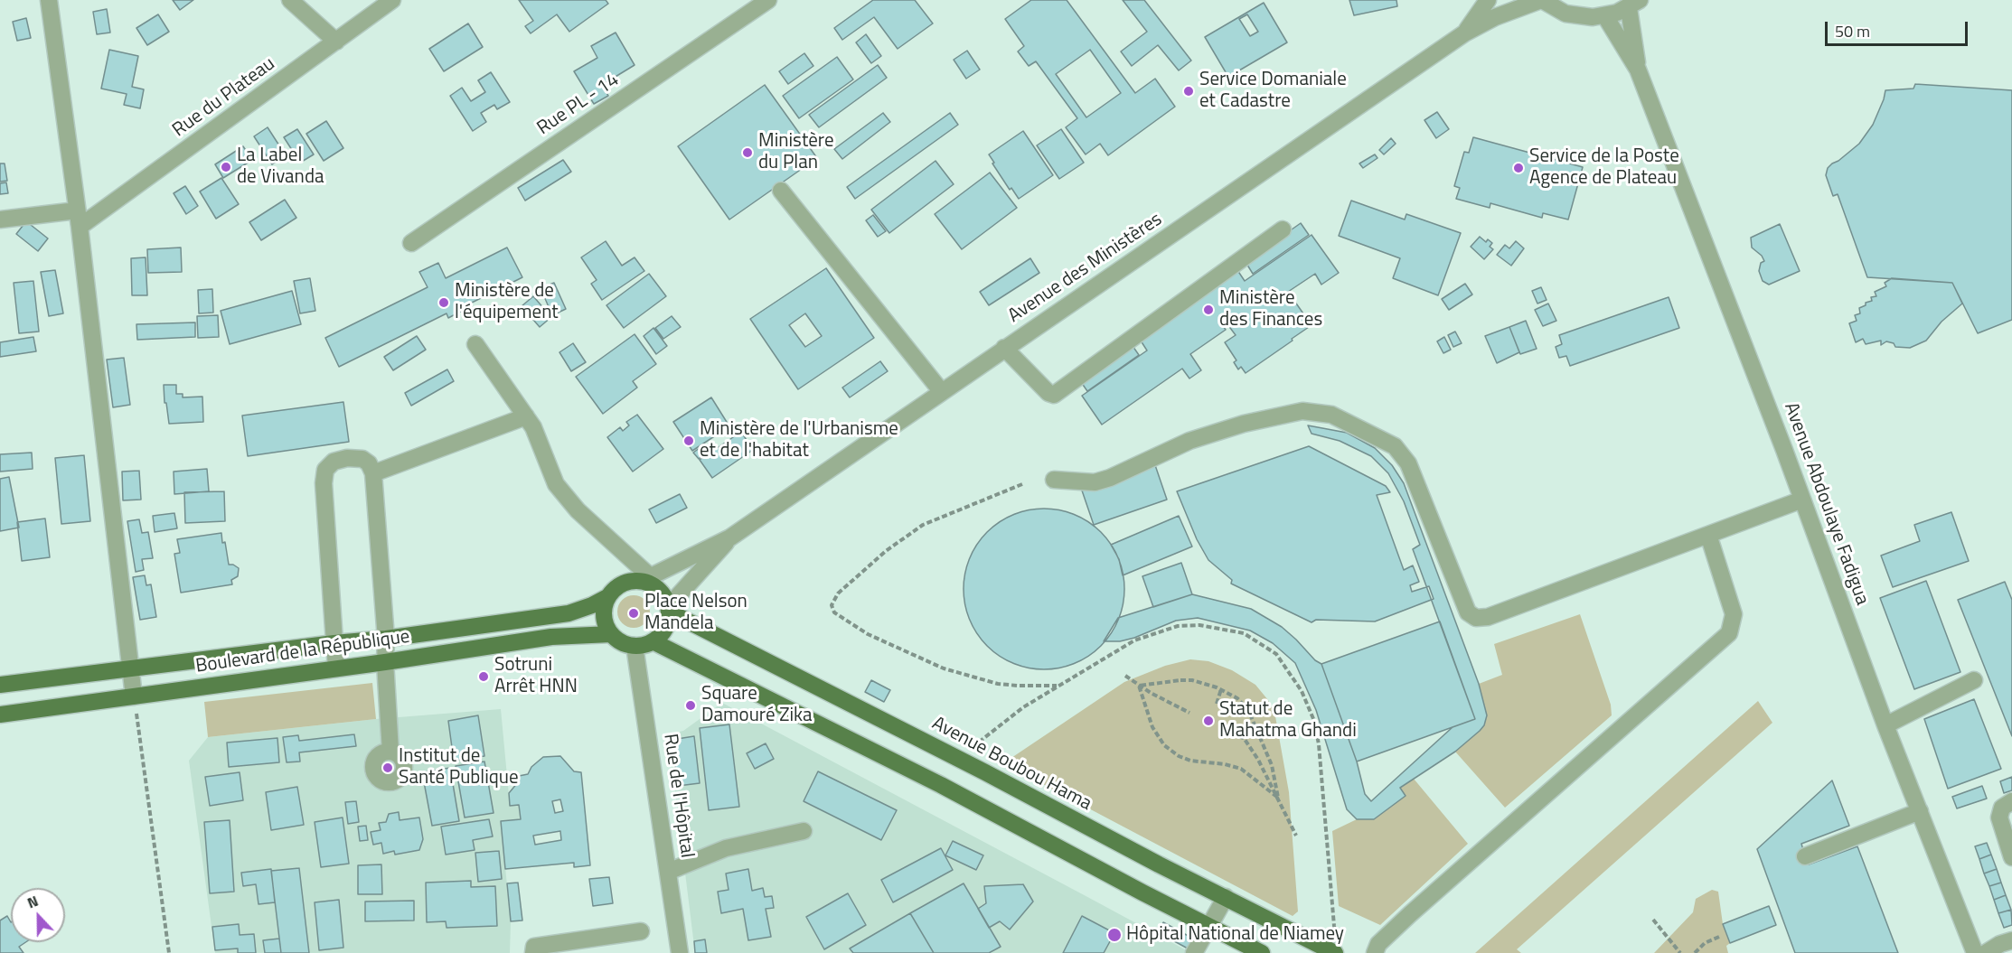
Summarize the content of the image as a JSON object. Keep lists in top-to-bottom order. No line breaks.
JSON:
{"streets":{"main road":["Boulevard de la République","Avenue Boubou Hama"],"street":["Rue du Plateau","Rue PL - 14","Avenue des Ministères","Avenue Abdoulaye Fadigua","Rue de l'Hôpital"]},"crossings":[["Avenue des Ministères","Boulevard de la République"],["Avenue des Ministères","Avenue Boubou Hama"],["Avenue des Ministères","Rue de l'Hôpital"],["Boulevard de la République","Avenue Boubou Hama"],["Boulevard de la République","Rue de l'Hôpital"],["Avenue Boubou Hama","Rue de l'Hôpital"]],"places":["Service Domaniale et Cadastre","Ministère du Plan","La Label de Vivanda","Service de la Poste Agence de Plateau","Ministère de l'équipement","Ministère des Finances","Ministère de l'Urbanisme et de l'habitat","Place Nelson Mandela","Sotruni Arrêt HNN","Square Damouré Zika","Statut de Mahatma Ghandi","Institut de Santé Publique","Hôpital National de Niamey"],"scale_bar":"50 m","north":"top"}
